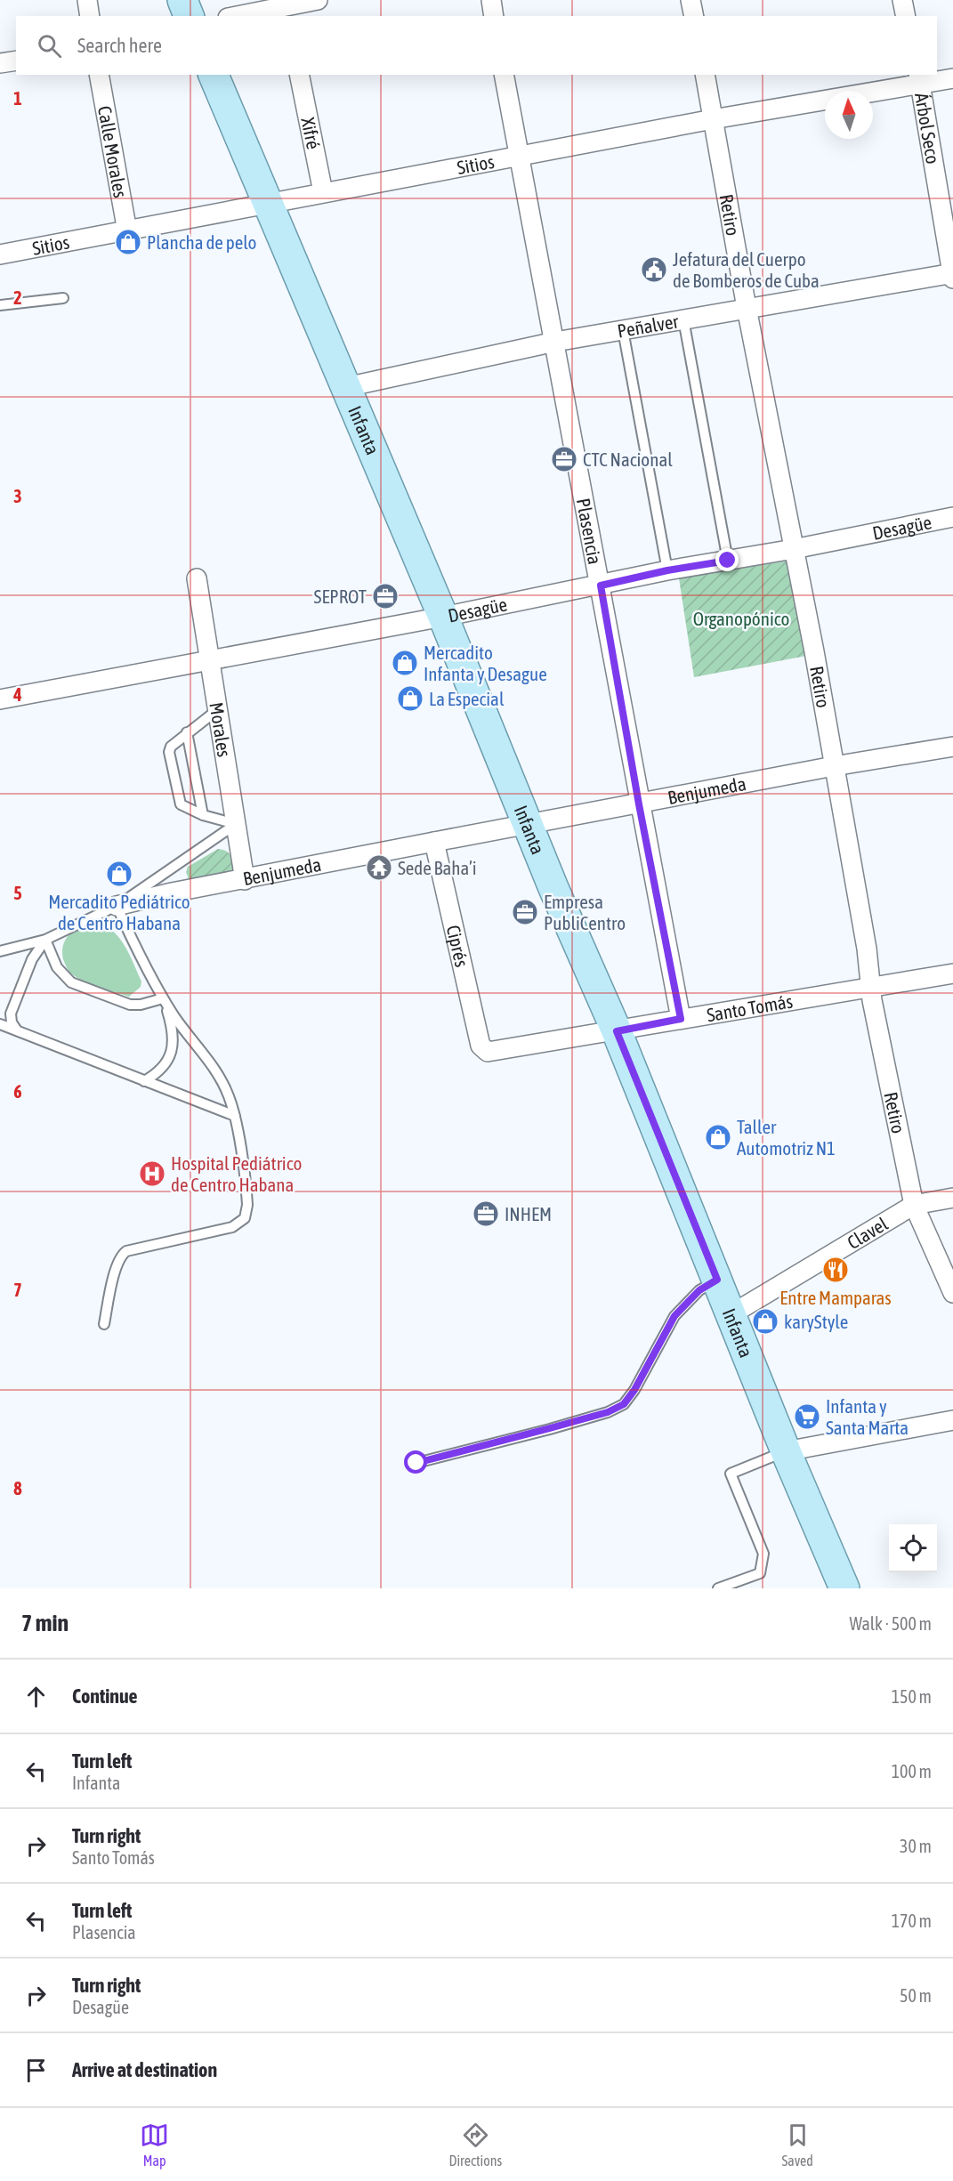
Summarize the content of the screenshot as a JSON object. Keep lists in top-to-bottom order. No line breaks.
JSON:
{"streets":{"main road":["Infanta"],"street":["Árbol Seco","Xifré","Calle Morales","Sitios","Retiro","Peñalver","Desagüe","Plasencia","Morales","Benjumeda","Ciprés","Santo Tomás","Clavel"]},"crossings":[["Árbol Seco","Sitios"],["Árbol Seco","Peñalver"],["Xifré","Sitios"],["Calle Morales","Sitios"],["Sitios","Retiro"],["Sitios","Infanta"],["Sitios","Plasencia"],["Retiro","Peñalver"],["Retiro","Desagüe"],["Retiro","Benjumeda"],["Retiro","Santo Tomás"],["Retiro","Clavel"],["Peñalver","Infanta"],["Peñalver","Plasencia"],["Infanta","Desagüe"],["Infanta","Benjumeda"],["Infanta","Santo Tomás"],["Infanta","Clavel"],["Desagüe","Plasencia"],["Desagüe","Morales"],["Plasencia","Benjumeda"],["Plasencia","Santo Tomás"],["Morales","Benjumeda"],["Benjumeda","Ciprés"],["Ciprés","Santo Tomás"]],"parks":["Organopónico"],"places":{"shop":["Plancha de pelo","Mercadito Infanta y Desague","La Especial","Mercadito Pediátrico de Centro Habana","Taller Automotriz N1","karyStyle"],"public building":["Jefatura del Cuerpo de Bomberos de Cuba"],"office":["CTC Nacional","SEPROT","Empresa PubliCentro","INHEM"],"temple":["Sede Baha’i"],"hospital":["Hospital Pediátrico de Centro Habana"],"restaurant":["Entre Mamparas"],"supermarket":["Infanta y Santa Marta"]},"north":"top","page":{"search":"Search here","heading":["7 min","Walk · 500 m"],"list":[["Continue","150 m"],["Turn left","Infanta","100 m"],["Turn right","Santo Tomás","30 m"],["Turn left","Plasencia","170 m"],["Turn right","Desagüe","50 m"],"Arrive at destination"],"nav":["Map","Directions","Saved"]},"grid":{"rows":["1","2","3","4","5","6","7","8"]}}
